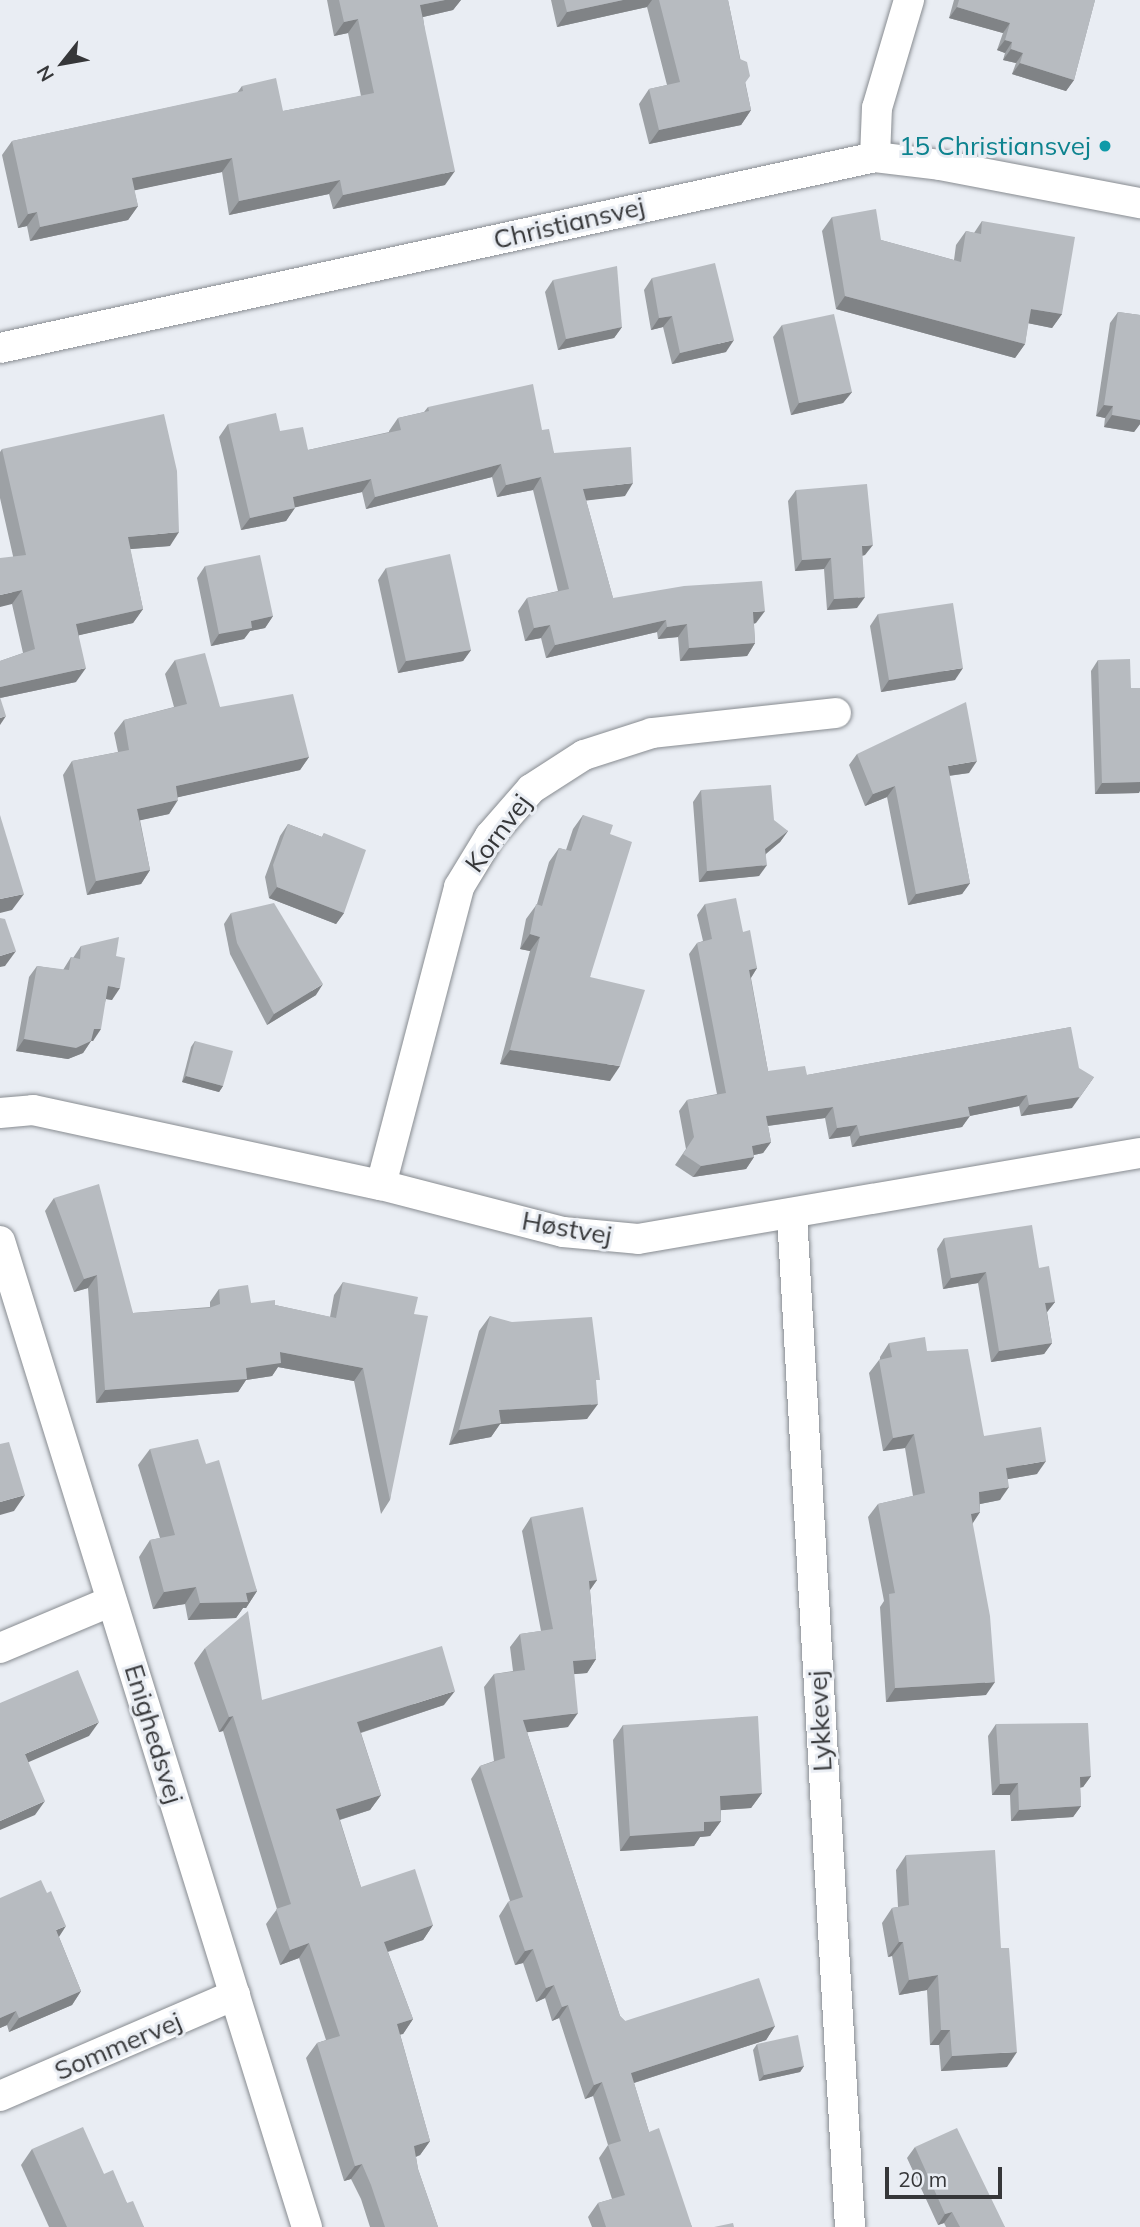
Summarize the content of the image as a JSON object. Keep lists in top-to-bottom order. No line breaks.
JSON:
{"streets":{"street":["Christiansvej","Kornvej","Høstvej","Lykkevej","Enighedsvej","Sommervej"]},"crossings":[["Kornvej","Høstvej"],["Høstvej","Lykkevej"],["Enighedsvej","Sommervej"]],"places":["15 Christiansvej"],"scale_bar":"20 m","north":"bottom left"}
